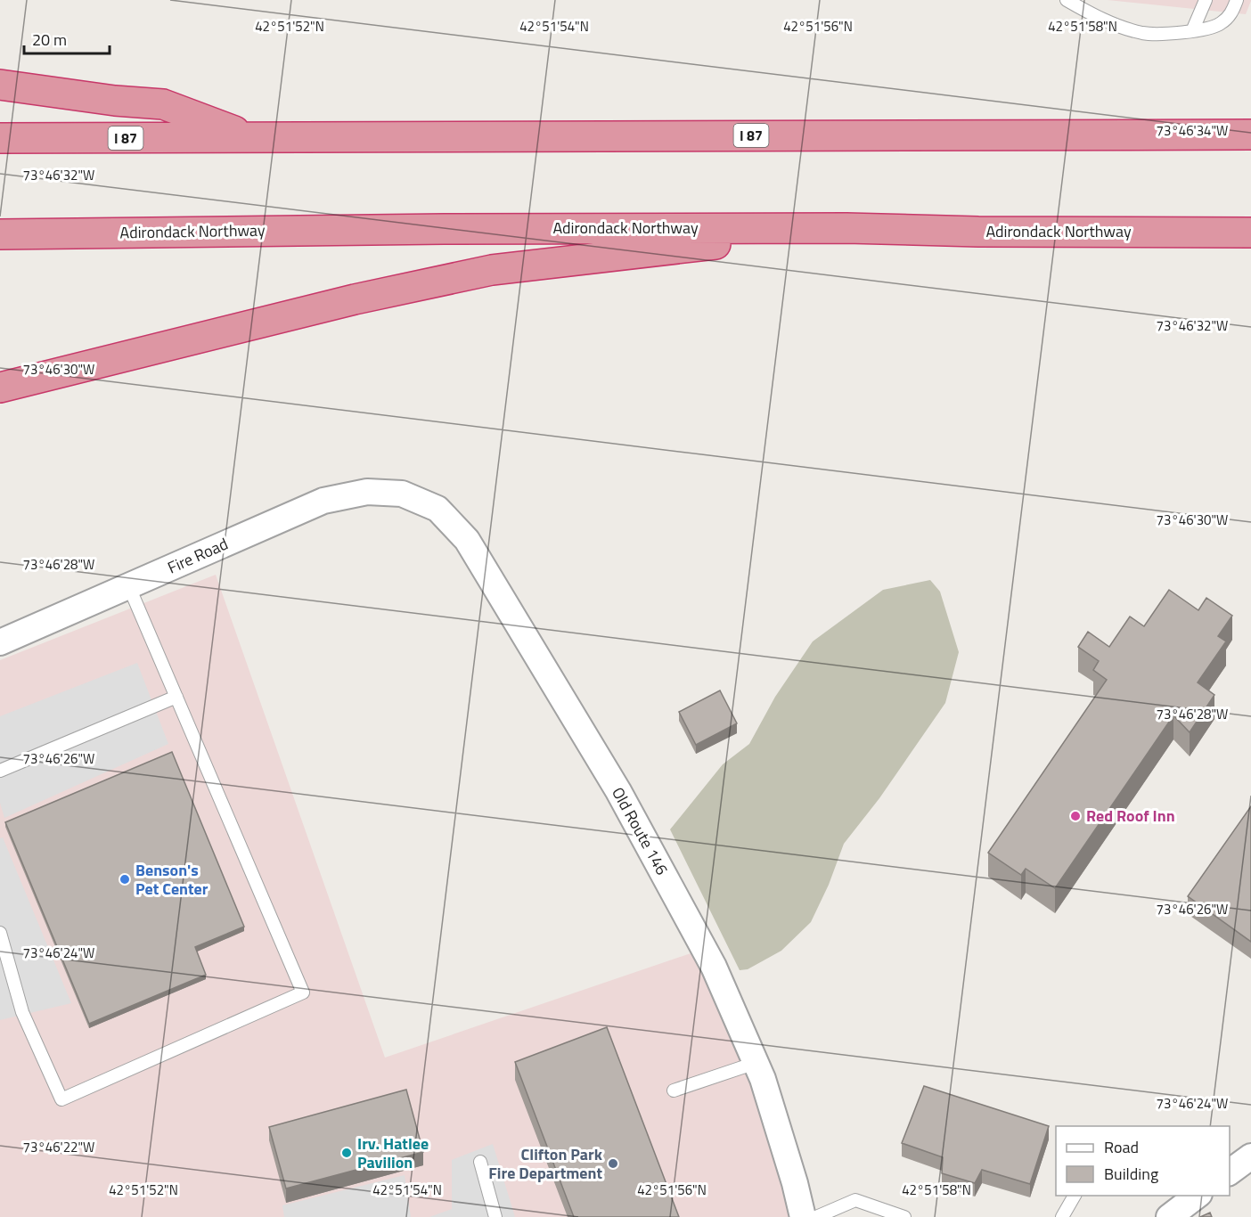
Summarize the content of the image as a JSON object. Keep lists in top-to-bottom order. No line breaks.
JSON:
{"streets":{"highway":["I 87","Adirondack Northway"],"street":["Fire Road","Old Route 146"]},"crossings":[["Fire Road","Old Route 146"]],"places":["Red Roof Inn","Benson's Pet Center","Irv. Hatlee Pavilion","Clifton Park Fire Department"],"legend":["Road","Building"],"scale_bar":"20 m","coordinates":["42°51'52\"N","42°51'54\"N","42°51'56\"N","42°51'58\"N","73°46'34\"W","73°46'32\"W","73°46'30\"W","73°46'28\"W","73°46'26\"W","73°46'24\"W","73°46'22\"W"]}
